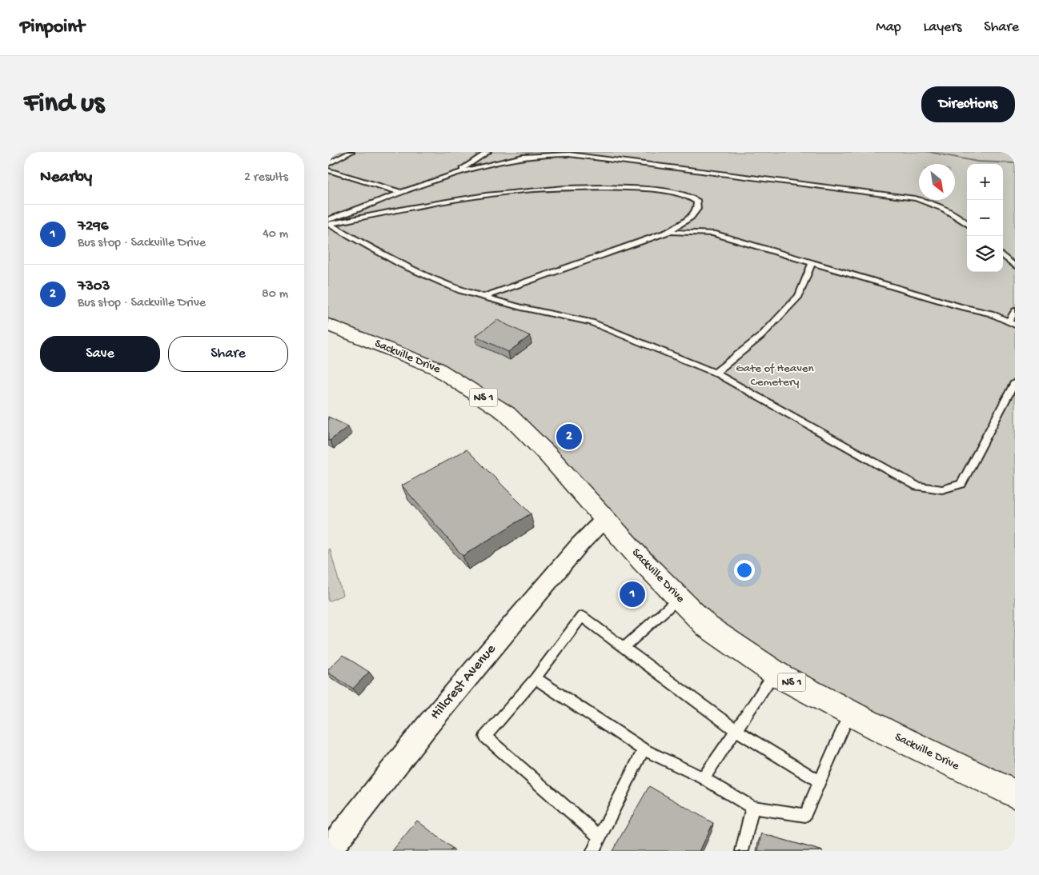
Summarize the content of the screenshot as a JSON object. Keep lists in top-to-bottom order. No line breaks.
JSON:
{"streets":{"main road":["Sackville Drive","NS 1"],"street":["Hillcrest Avenue"]},"crossings":[["Sackville Drive","Hillcrest Avenue"]],"parks":["Gate of Heaven Cemetery"],"north":"bottom right","page":{"header":"Pinpoint","nav":["Map","Layers","Share"],"buttons":["Directions",["Save","Share"]],"title":"Find us","heading":["Nearby","2 results"],"map_buttons":["+","−"],"list":[{"mark":"1","name":"7296","note":"Bus stop · Sackville Drive","value":"40 m"},{"mark":"2","name":"7303","note":"Bus stop · Sackville Drive","value":"80 m"}],"pins":["2","1"]}}
